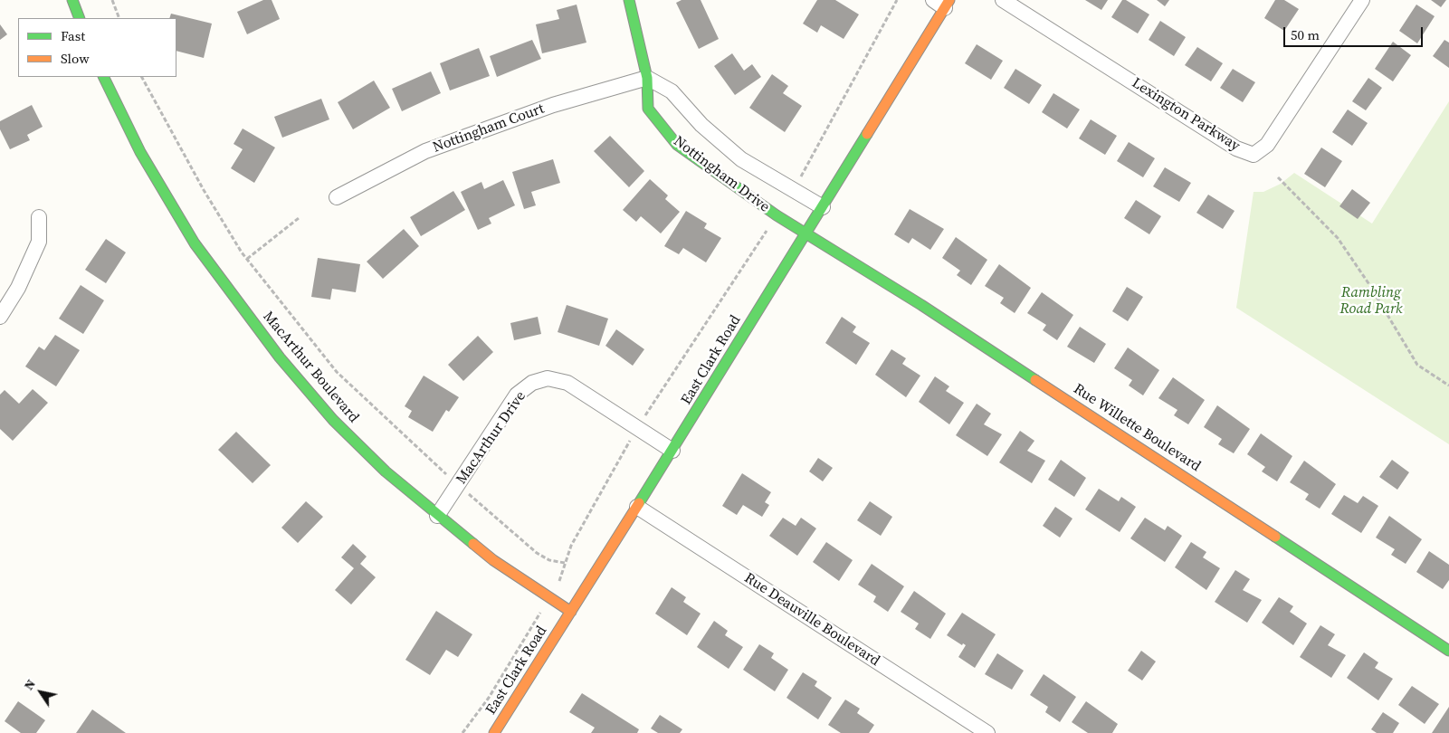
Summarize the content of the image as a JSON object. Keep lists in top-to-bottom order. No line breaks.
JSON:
{"streets":{"street":["Lexington Parkway","Nottingham Court","Nottingham Drive","East Clark Road","MacArthur Boulevard","Rue Willette Boulevard","MacArthur Drive","Rue Deauville Boulevard"]},"crossings":[["Nottingham Court","Nottingham Drive"],["Nottingham Drive","East Clark Road"],["Nottingham Drive","Rue Willette Boulevard"],["East Clark Road","MacArthur Boulevard"],["East Clark Road","Rue Willette Boulevard"],["East Clark Road","MacArthur Drive"],["East Clark Road","Rue Deauville Boulevard"],["MacArthur Boulevard","MacArthur Drive"]],"parks":["Rambling Road Park"],"legend":["Fast","Slow"],"scale_bar":"50 m","north":"top left"}
